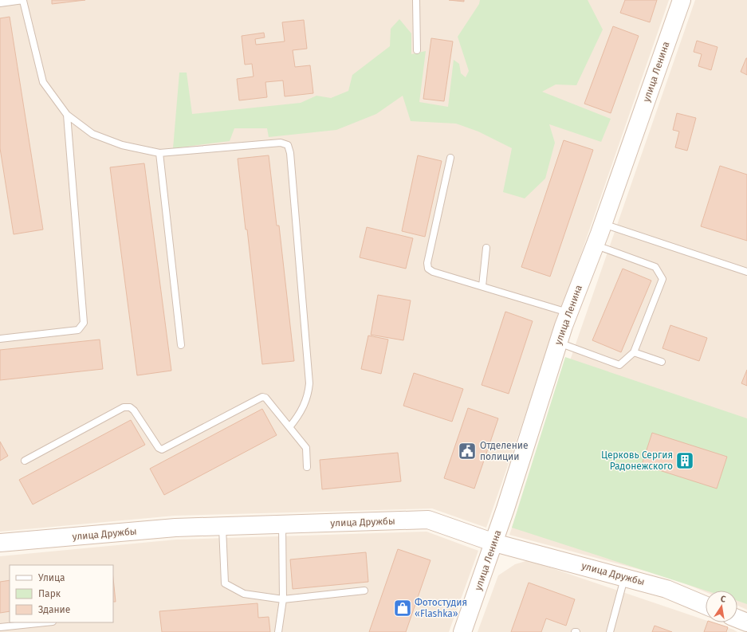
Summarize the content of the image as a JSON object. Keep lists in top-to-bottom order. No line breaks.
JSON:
{"streets":{"street":["улица Ленина","улица Дружбы"]},"crossings":[["улица Ленина","улица Дружбы"]],"places":{"public building":["Отделение полиции"],"building":["Церковь Сергия Радонежского"],"shop":["Фотостудия «Flashka»"]},"legend":["Улица","Парк","Здание"],"north":"top"}
